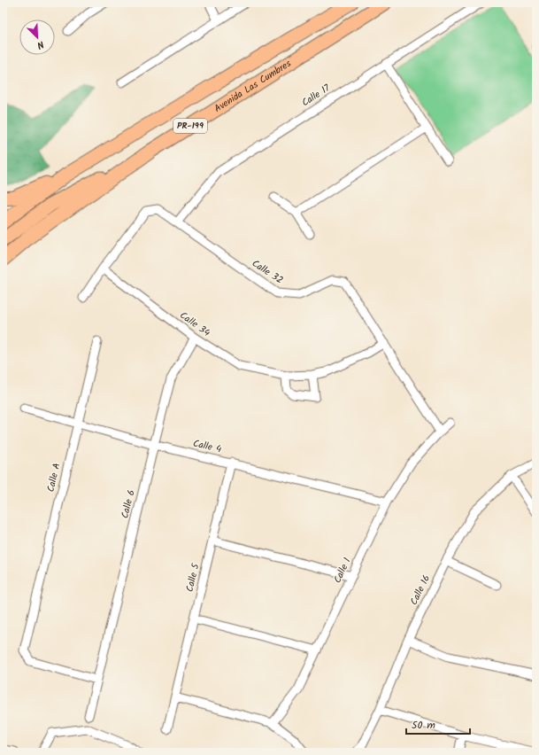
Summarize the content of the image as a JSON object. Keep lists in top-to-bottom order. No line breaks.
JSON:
{"streets":{"highway":["Avenida Las Cumbres","PR-199"],"street":["Calle 17","Calle 32","Calle 34","Calle 4","Calle A","Calle 6","Calle 1","Calle 5","Calle 16"]},"crossings":[["Calle 17","Calle 32"],["Calle 32","Calle 34"],["Calle 32","Calle 1"],["Calle 34","Calle 6"],["Calle 4","Calle A"],["Calle 4","Calle 6"],["Calle 4","Calle 1"],["Calle 4","Calle 5"],["Calle A","Calle 6"]],"scale_bar":"50 m","north":"bottom right"}
